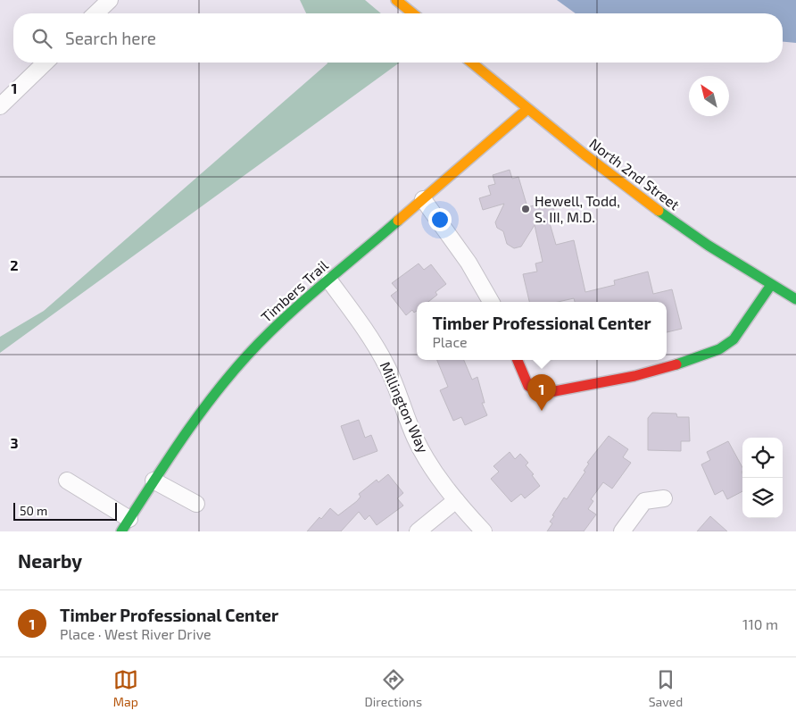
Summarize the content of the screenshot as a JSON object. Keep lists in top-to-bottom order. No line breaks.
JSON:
{"streets":{"street":["North 2nd Street","Timbers Trail","Millington Way"]},"crossings":[["North 2nd Street","Timbers Trail"],["Timbers Trail","Millington Way"]],"places":["Hewell, Todd, S. III, M.D."],"scale_bar":"50 m","north":"top left","page":{"search":"Search here","popup":["Timber Professional Center","Place"],"pins":"1","scale":"50 m","heading":"Nearby","list":[{"mark":"1","name":"Timber Professional Center","note":"Place · West River Drive","value":"110 m"}],"nav":["Map","Directions","Saved"]},"grid":{"rows":["1","2","3"]}}
